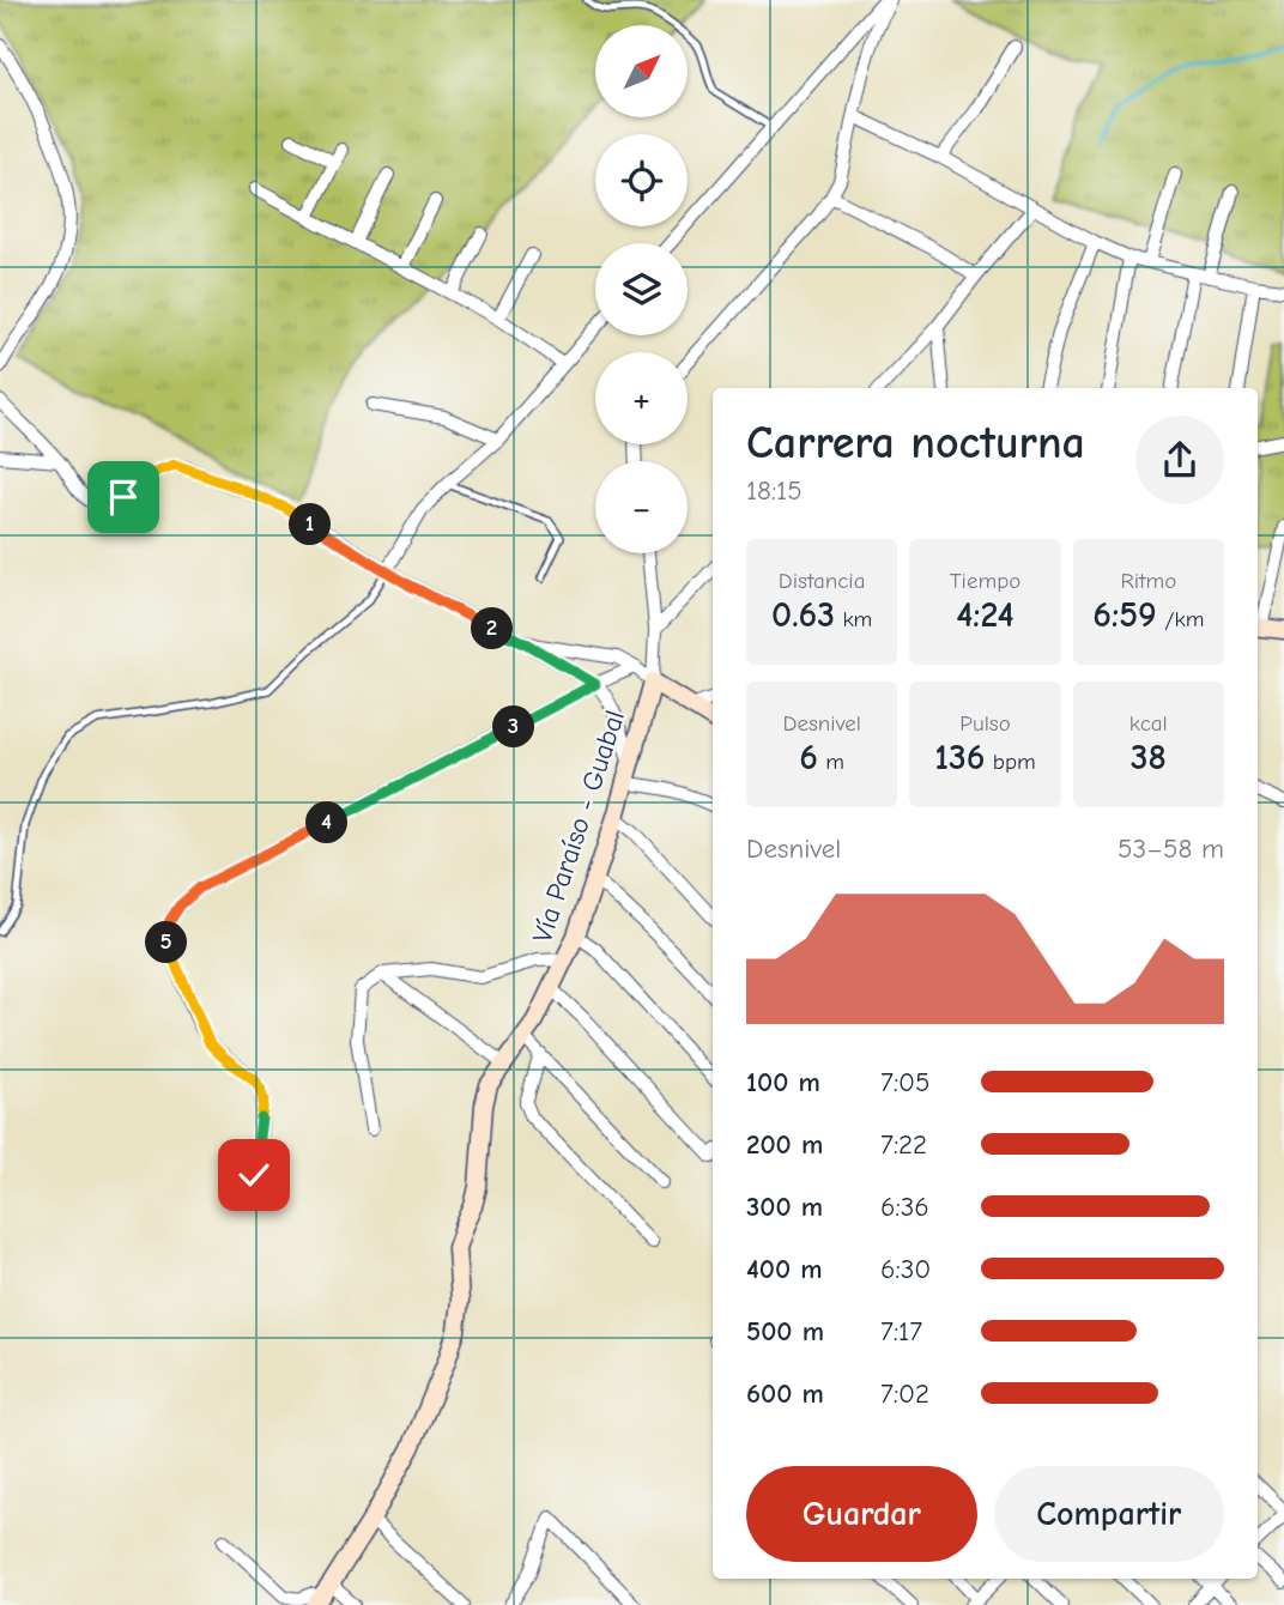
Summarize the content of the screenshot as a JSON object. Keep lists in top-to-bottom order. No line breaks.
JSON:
{"streets":{"street":["Vía Paraíso - Guabal"]},"north":"top right","page":{"map_buttons":["+","−"],"heading":["Carrera nocturna","18:15"],"pins":["1","2","3","4","5"],"stats":[["Distancia","0.63 km"],["Tiempo","4:24"],["Ritmo","6:59 /km"],["Desnivel","6 m"],["Pulso","136 bpm"],["kcal","38"]],"chart":["Desnivel","53–58 m"],"list":[{"name":"100 m","note":"7:05"},{"name":"200 m","note":"7:22"},{"name":"300 m","note":"6:36"},{"name":"400 m","note":"6:30"},{"name":"500 m","note":"7:17"},{"name":"600 m","note":"7:02"}],"buttons":["Guardar","Compartir"]}}
